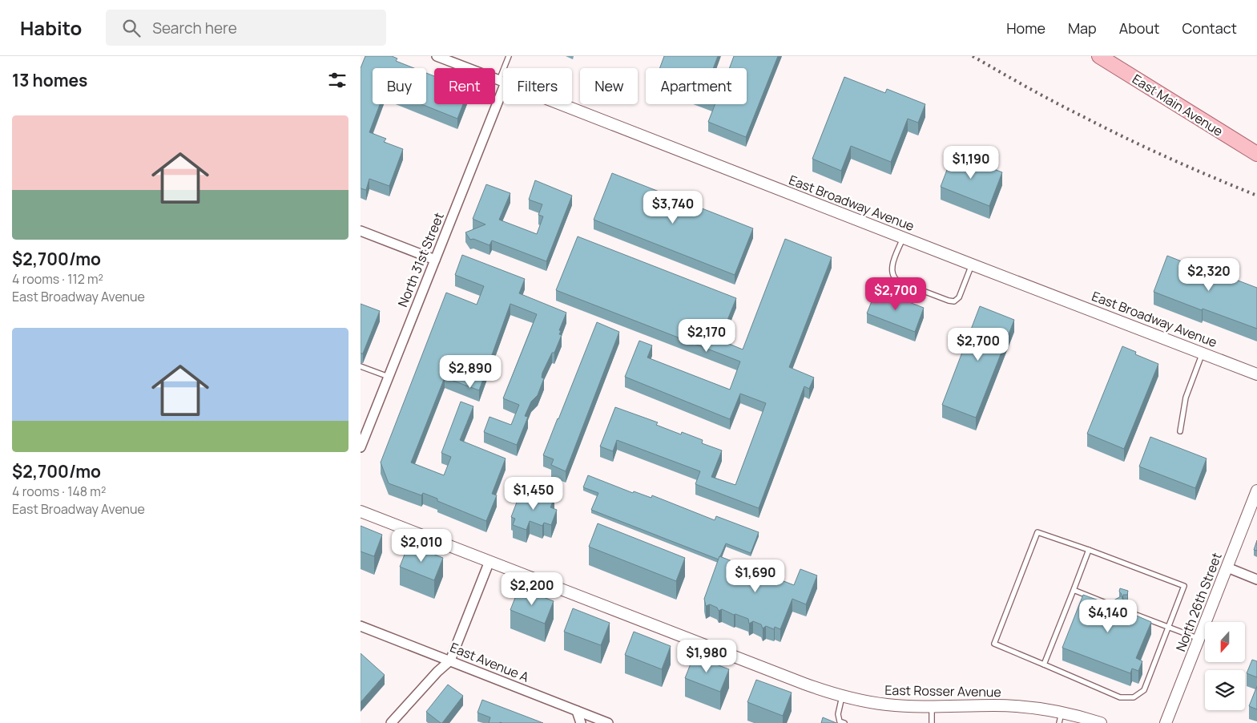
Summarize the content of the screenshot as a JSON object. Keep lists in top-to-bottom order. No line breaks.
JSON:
{"streets":{"main road":["East Main Avenue"],"street":["East Broadway Avenue","North 31st Street","North 26th Street","East Avenue A","East Rosser Avenue"]},"crossings":[["East Broadway Avenue","North 31st Street"]],"north":"bottom","page":{"header":"Habito","search":"Search here","nav":["Home","Map","About","Contact"],"heading":"13 homes","chip":["Buy","Rent","Filters","New","Apartment"],"list":[{"name":"$2,700/mo","note":"4 rooms · 112 m² · East Broadway Avenue"},{"name":"$2,700/mo","note":"4 rooms · 148 m² · East Broadway Avenue"}],"price":["$1,190","$3,740","$2,320","$2,700","$2,170","$2,700","$2,890","$1,450","$2,010","$1,690","$2,200","$4,140","$1,980"]}}
